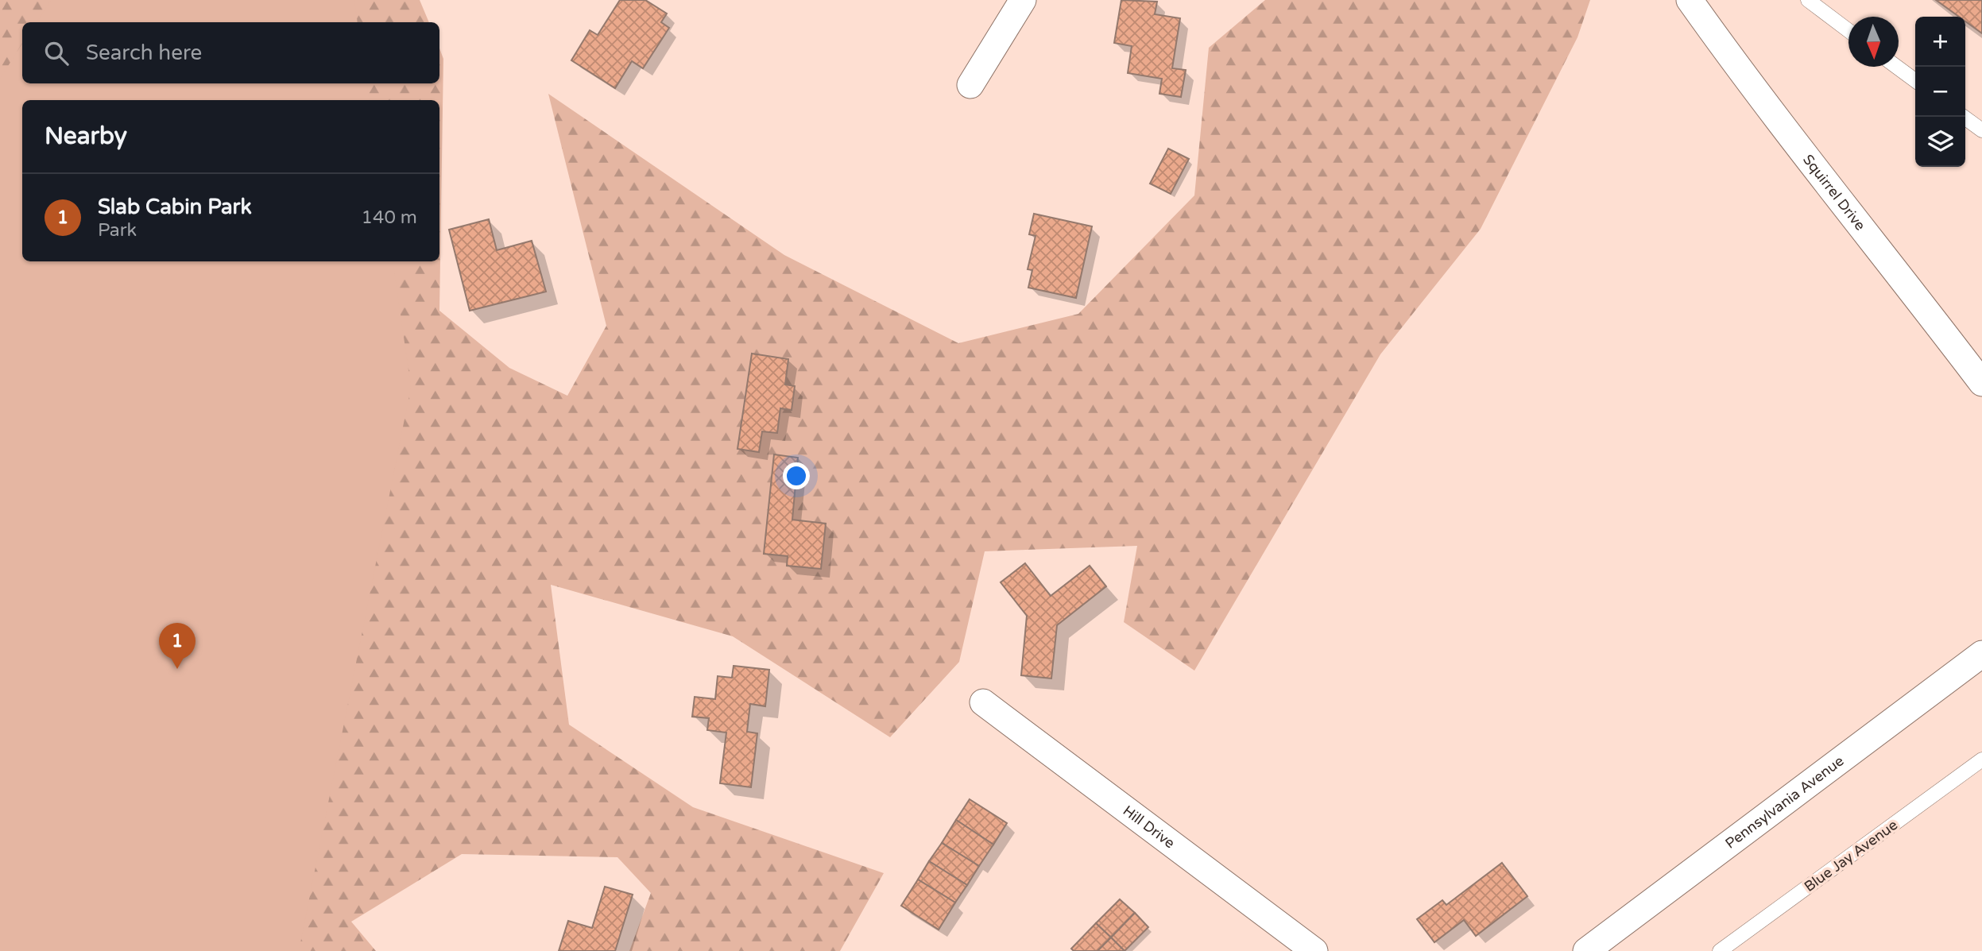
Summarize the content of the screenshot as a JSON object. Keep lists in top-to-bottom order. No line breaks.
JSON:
{"streets":{"street":["Squirrel Drive","Pennsylvania Avenue","Hill Drive"],"lane":["Blue Jay Avenue"]},"north":"bottom","page":{"map_buttons":["+","−"],"search":"Search here","heading":"Nearby","list":[{"mark":"1","name":"Slab Cabin Park","note":"Park","value":"140 m"}],"pins":"1"}}
